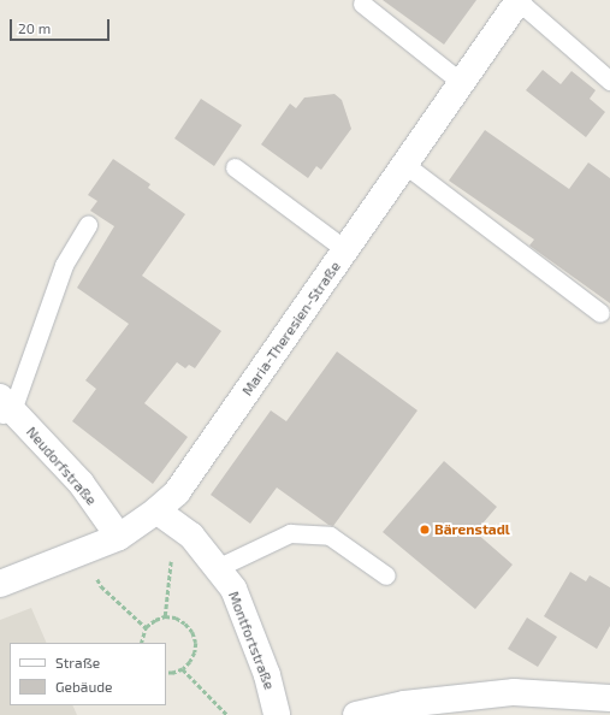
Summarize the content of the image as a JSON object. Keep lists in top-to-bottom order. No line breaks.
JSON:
{"streets":{"street":["Maria-Theresien-Straße","Neudorfstraße","Montfortstraße"]},"crossings":[["Maria-Theresien-Straße","Neudorfstraße"],["Maria-Theresien-Straße","Montfortstraße"]],"places":["Bärenstadl"],"legend":["Straße","Gebäude"],"scale_bar":"20 m"}
